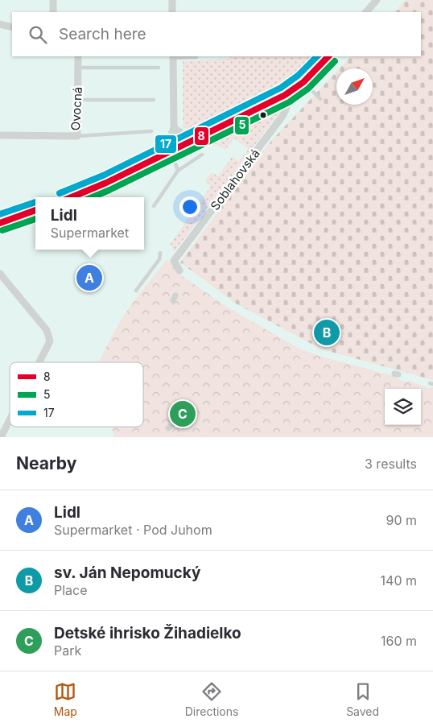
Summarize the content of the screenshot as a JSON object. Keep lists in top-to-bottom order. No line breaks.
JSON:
{"streets":{"street":["Ovocná","Soblahovská"]},"lines":["transit line 8","transit line 17","transit line 5"],"legend":["8","5","17"],"north":"top right","page":{"search":"Search here","popup":["Lidl","Supermarket"],"pins":["A","B","C"],"heading":["Nearby","3 results"],"list":[{"mark":"A","name":"Lidl","note":"Supermarket · Pod Juhom","value":"90 m"},{"mark":"B","name":"sv. Ján Nepomucký","note":"Place","value":"140 m"},{"mark":"C","name":"Detské ihrisko Žihadielko","note":"Park","value":"160 m"}],"nav":["Map","Directions","Saved"]}}
